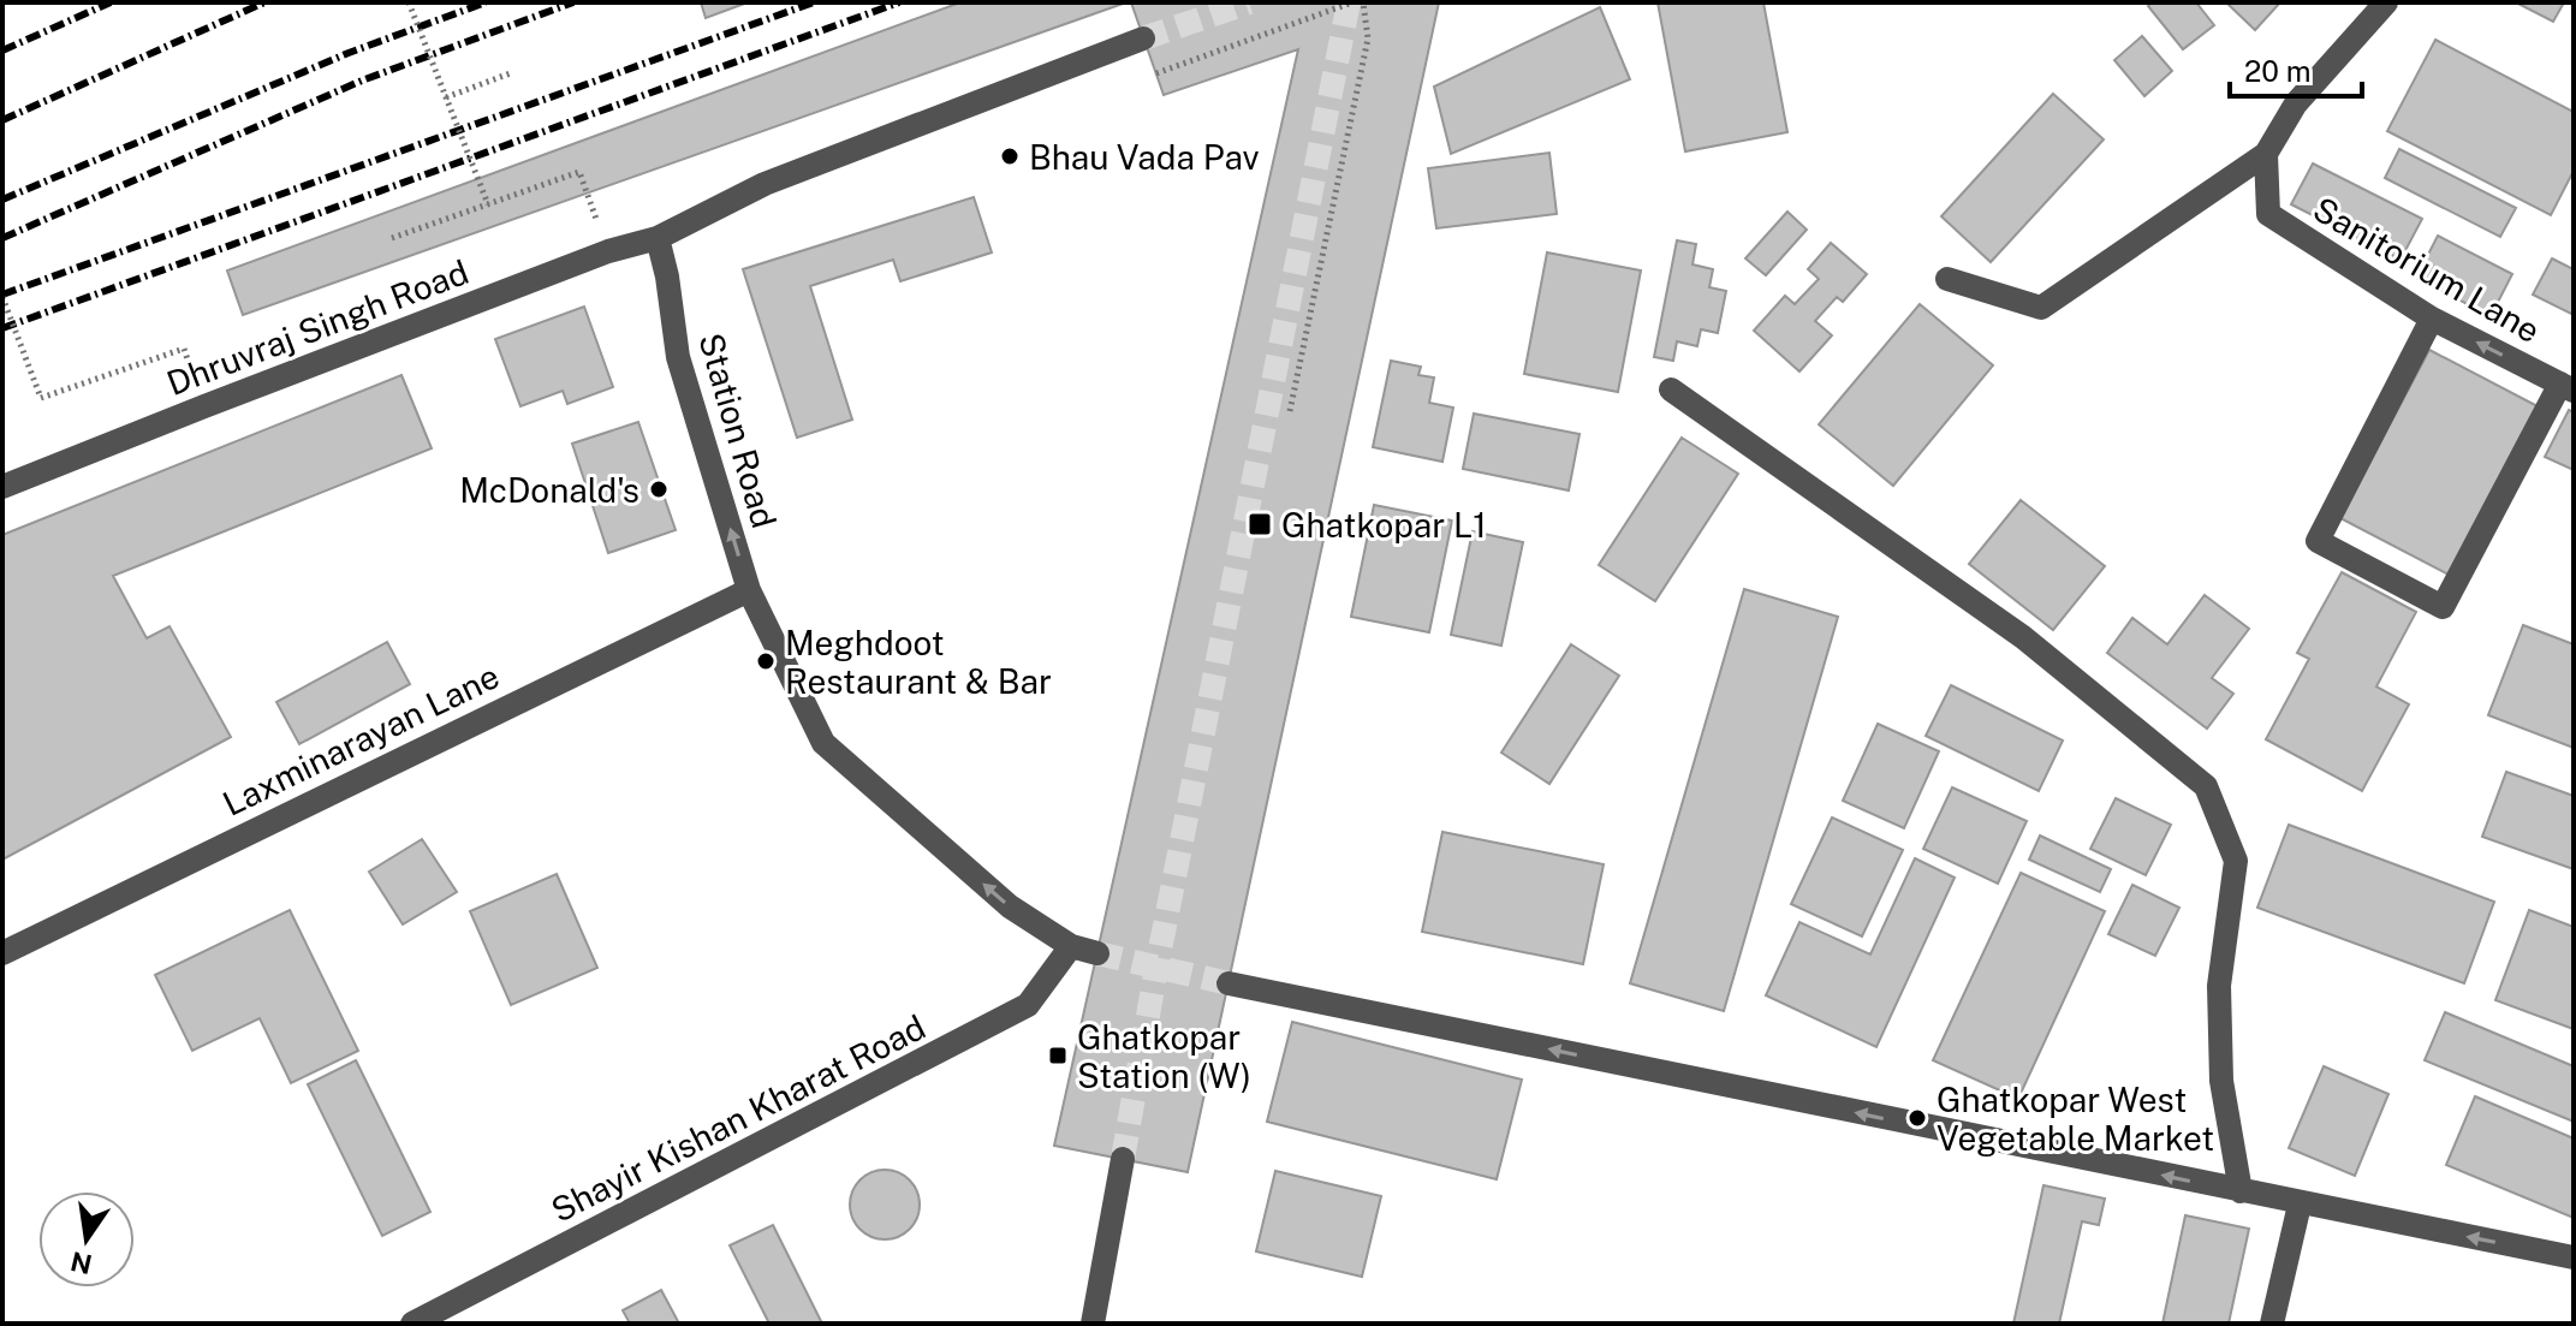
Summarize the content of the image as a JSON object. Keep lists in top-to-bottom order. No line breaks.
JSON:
{"streets":{"street":["Sanitorium Lane","Dhruvraj Singh Road","Station Road","Laxminarayan Lane","Shayir Kishan Kharat Road"]},"crossings":[["Dhruvraj Singh Road","Station Road"],["Station Road","Laxminarayan Lane"],["Station Road","Shayir Kishan Kharat Road"]],"one_way":["Sanitorium Lane","Station Road"],"places":{"other":["Bhau Vada Pav","McDonald's","Meghdoot Restaurant & Bar","Ghatkopar West Vegetable Market"],"transit":["Ghatkopar L1","Ghatkopar Station (W)"]},"scale_bar":"20 m","north":"bottom"}
